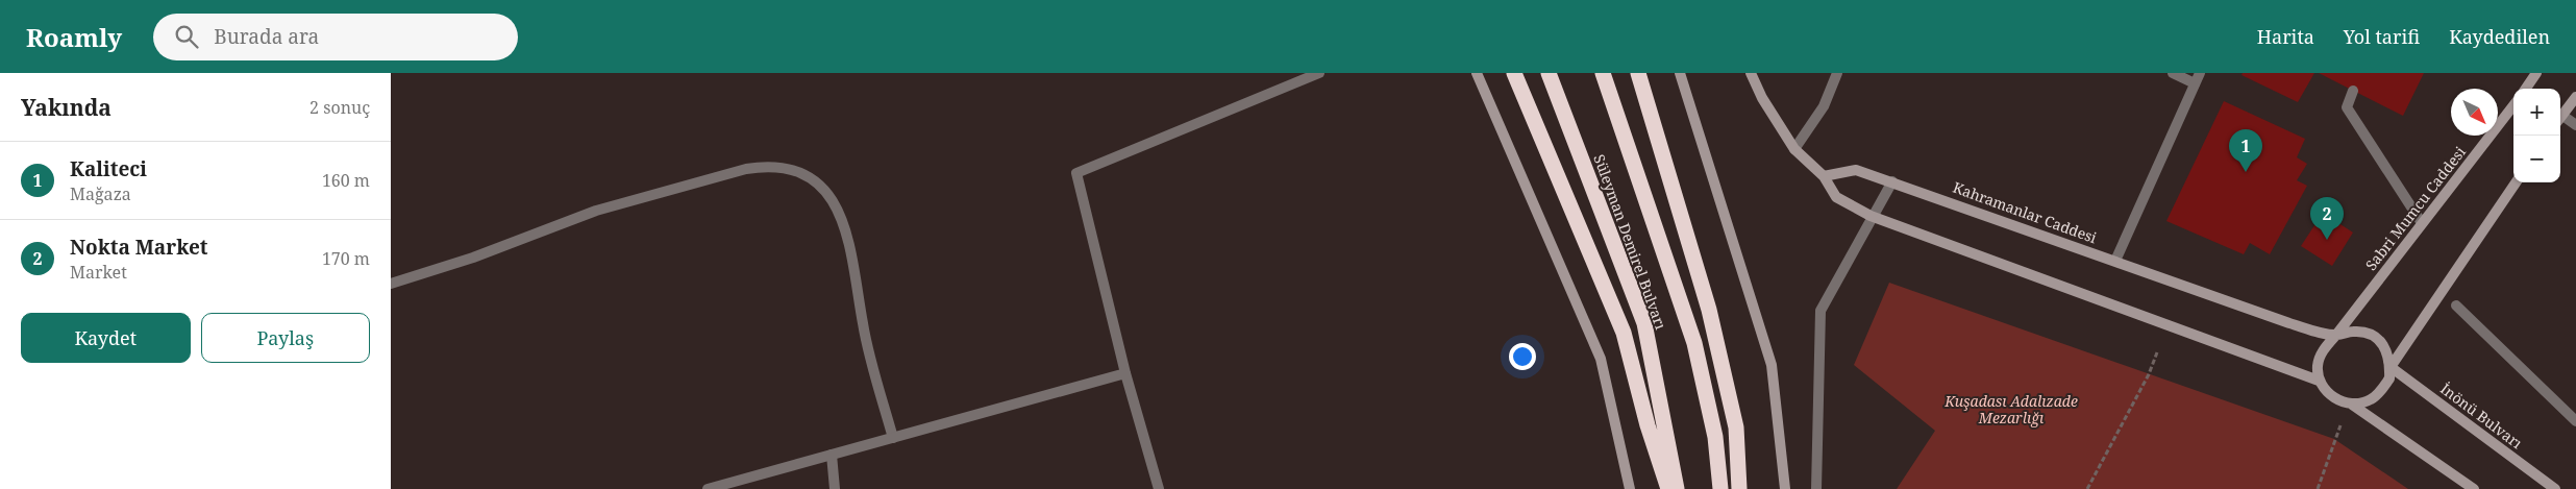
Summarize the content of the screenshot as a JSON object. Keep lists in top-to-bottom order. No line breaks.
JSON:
{"streets":{"highway":["Süleyman Demirel Bulvarı"],"main road":["Sabri Mumcu Caddesi","Kahramanlar Caddesi","İnönü Bulvarı"]},"crossings":[["Sabri Mumcu Caddesi","Kahramanlar Caddesi"],["Sabri Mumcu Caddesi","İnönü Bulvarı"],["Kahramanlar Caddesi","İnönü Bulvarı"]],"parks":["Kuşadası Adalızade Mezarlığı"],"north":"bottom right","page":{"header":"Roamly","search":"Burada ara","nav":["Harita","Yol tarifi","Kaydedilen"],"heading":["Yakında","2 sonuç"],"map_buttons":["+","−"],"pins":["1","2"],"list":[{"mark":"1","name":"Kaliteci","note":"Mağaza","value":"160 m"},{"mark":"2","name":"Nokta Market","note":"Market","value":"170 m"}],"buttons":["Kaydet","Paylaş"]}}
